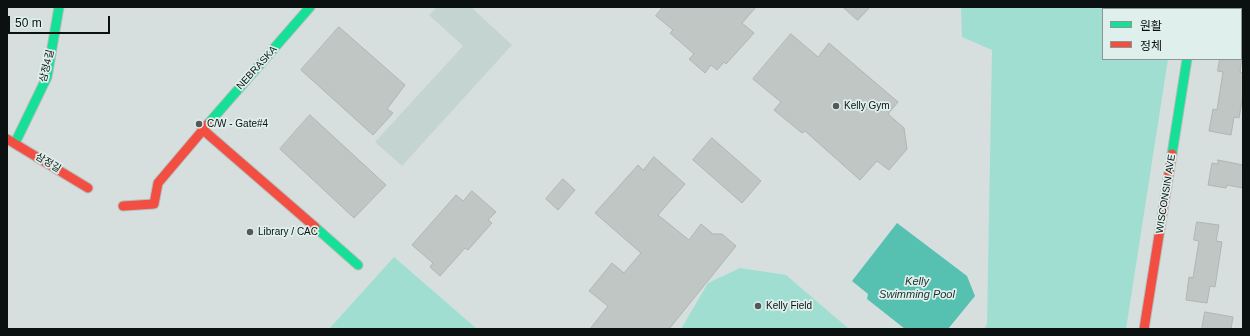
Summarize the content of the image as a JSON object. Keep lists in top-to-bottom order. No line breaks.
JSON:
{"streets":{"street":["삼정4길","NEBRASKA","삼정길","WISCONSIN AVE"]},"crossings":[["삼정4길","삼정길"]],"water":["Kelly Swimming Pool"],"places":["Kelly Gym","C/W - Gate#4","Library / CAC","Kelly Field"],"legend":["원활","정체"],"scale_bar":"50 m"}
